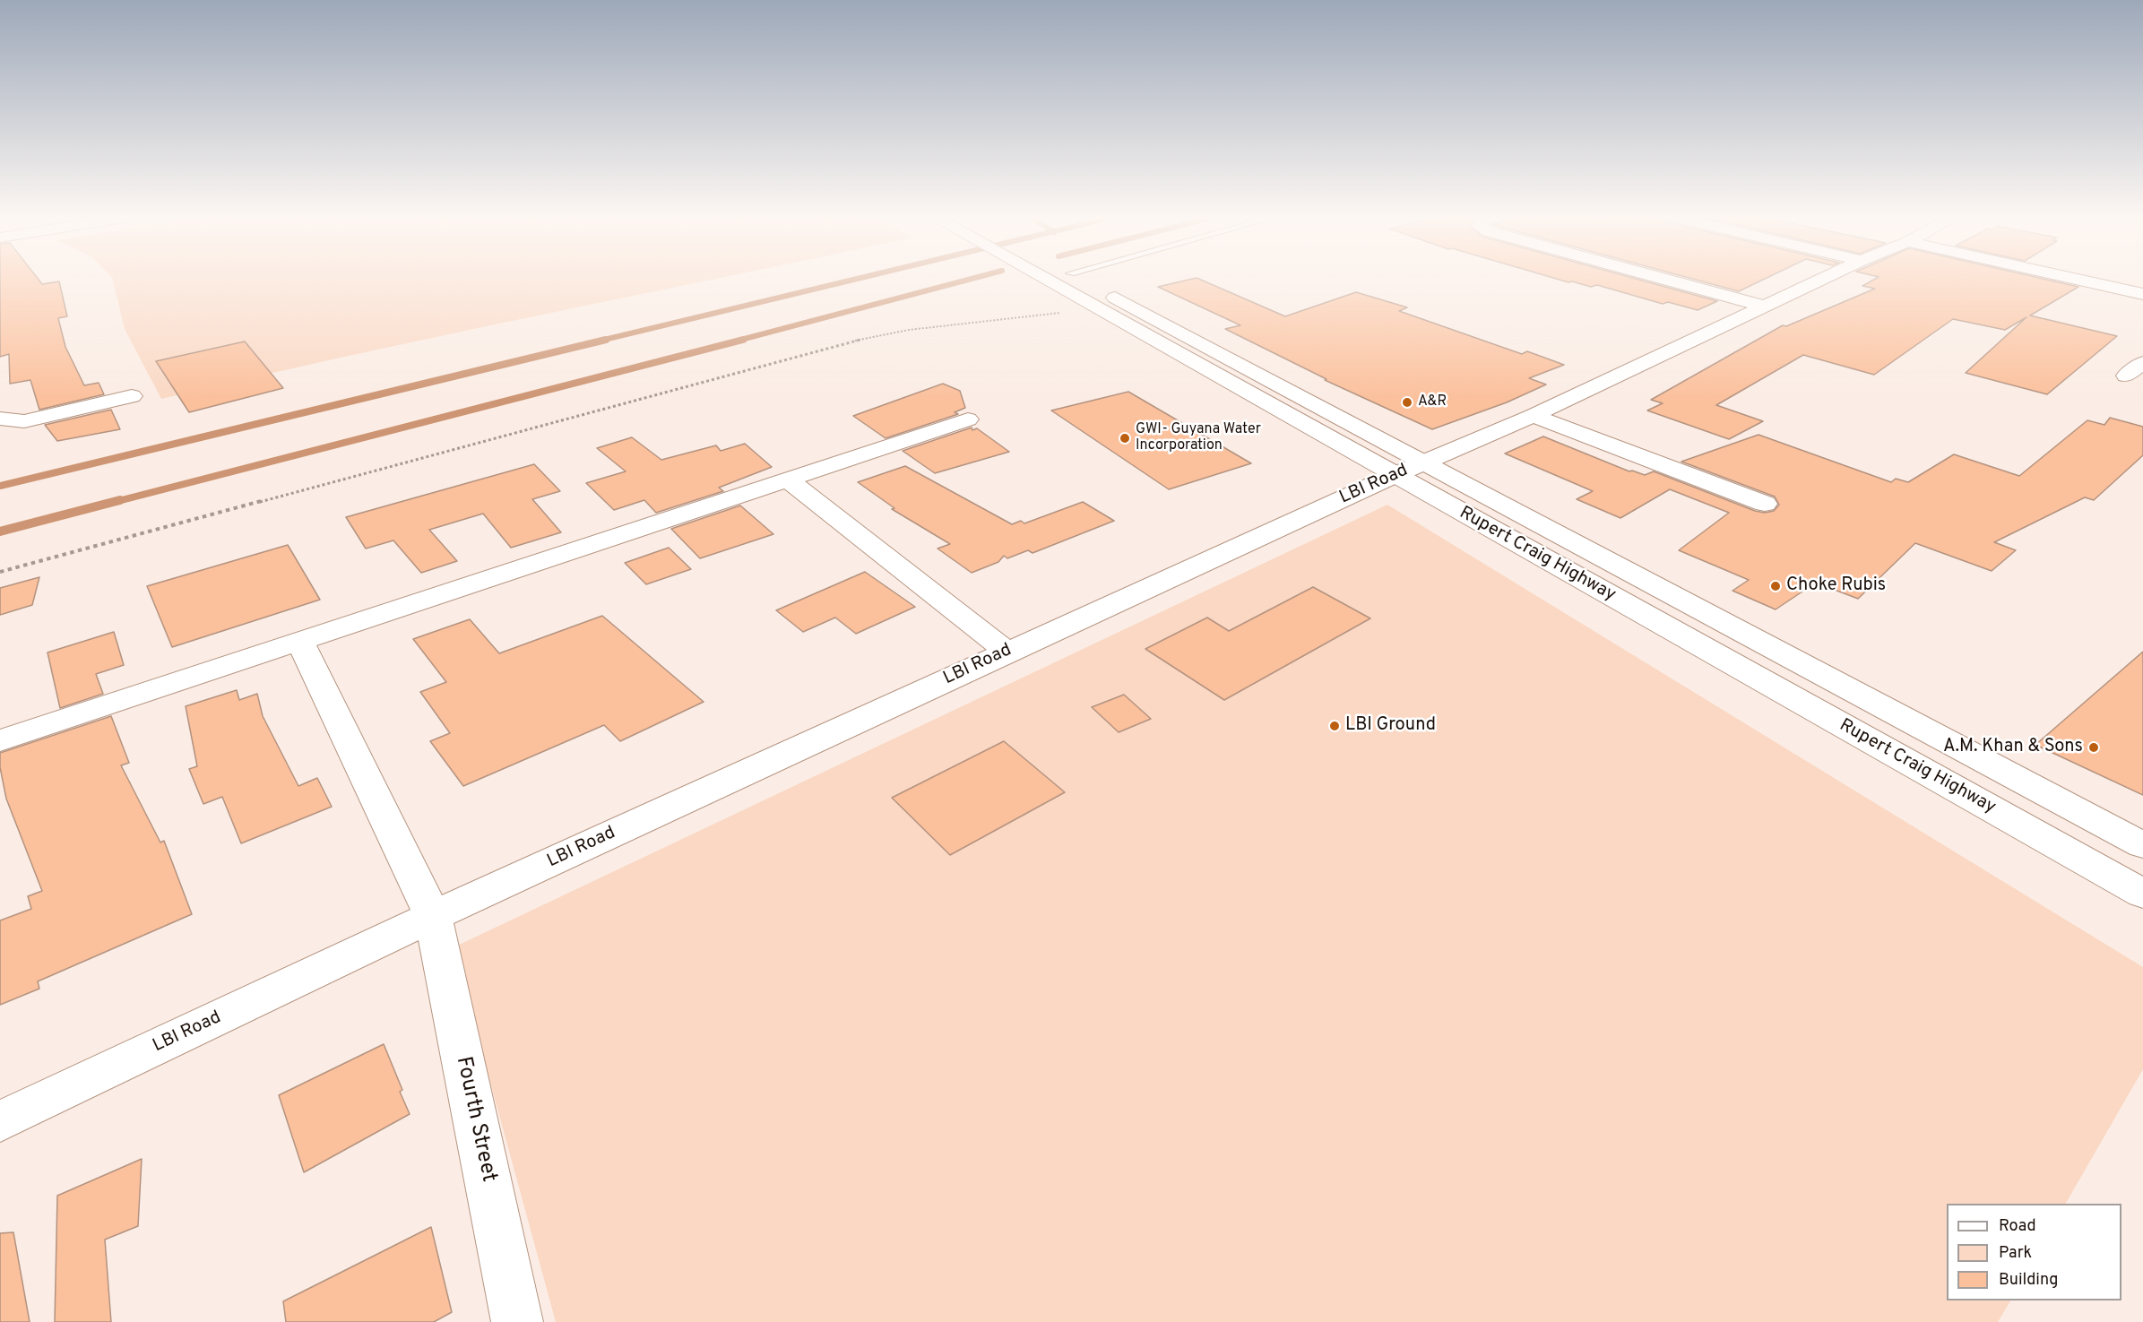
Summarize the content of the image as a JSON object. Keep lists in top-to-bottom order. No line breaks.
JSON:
{"streets":{"street":["LBI Road","Rupert Craig Highway","Fourth Street"]},"crossings":[["LBI Road","Rupert Craig Highway"],["LBI Road","Fourth Street"]],"places":["A&R","GWI- Guyana Water Incorporation","Choke Rubis","LBI Ground","A.M. Khan & Sons"],"legend":["Road","Park","Building"]}
